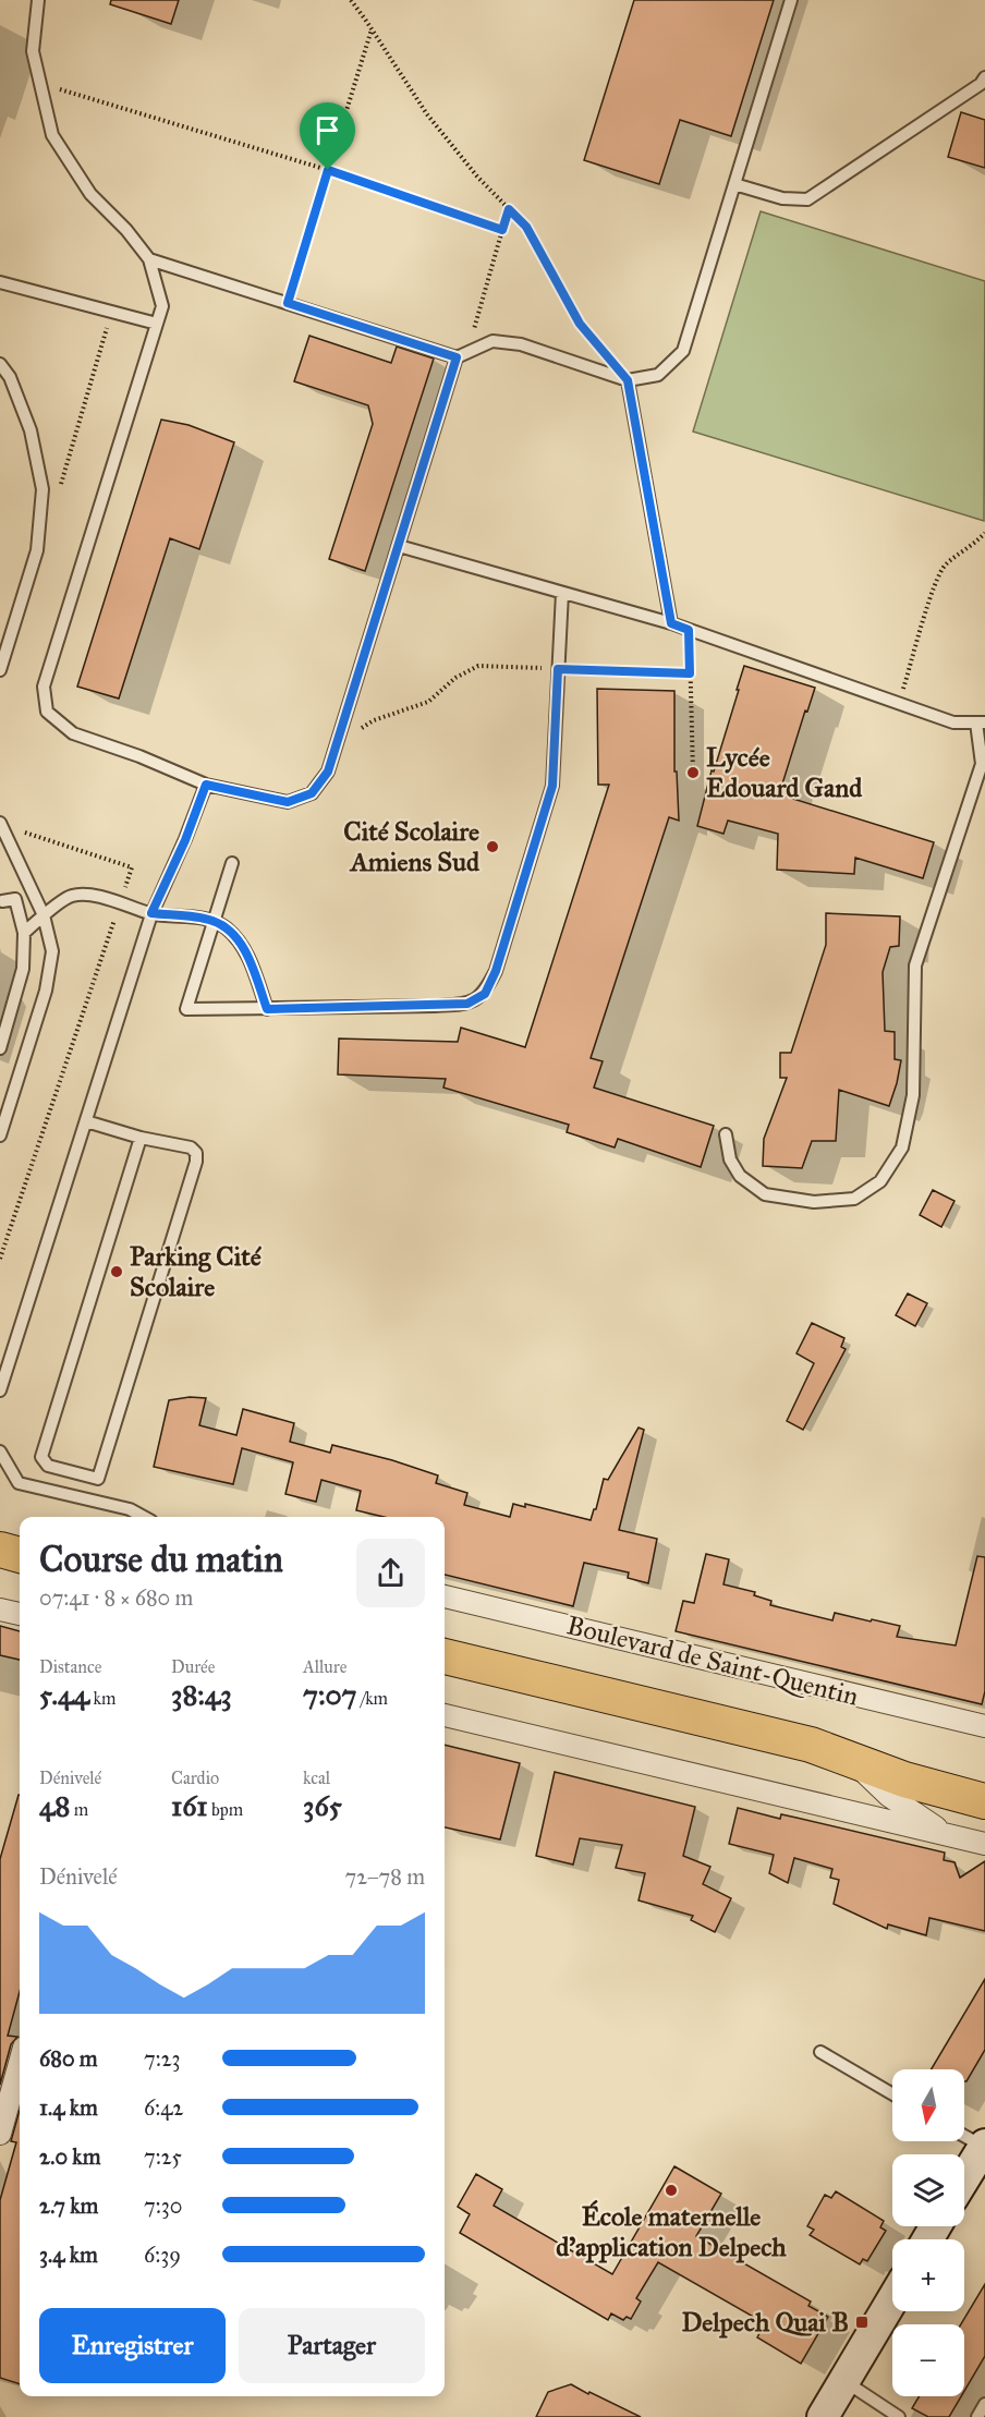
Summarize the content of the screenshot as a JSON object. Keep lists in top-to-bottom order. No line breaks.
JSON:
{"streets":{"main road":["Boulevard de Saint-Quentin"]},"places":{"other":["Lycée Edouard Gand","Cité Scolaire Amiens Sud","Parking Cité Scolaire","École maternelle d'application Delpech"],"transit":["Delpech Quai B"]},"north":"bottom","page":{"heading":["Course du matin","07:41 · 8 × 680 m"],"stats":[["Distance","5.44 km"],["Durée","38:43"],["Allure","7:07 /km"],["Dénivelé","48 m"],["Cardio","161 bpm"],["kcal","365"]],"chart":["Dénivelé","72–78 m"],"list":[{"name":"680 m","note":"7:23"},{"name":"1.4 km","note":"6:42"},{"name":"2.0 km","note":"7:25"},{"name":"2.7 km","note":"7:30"},{"name":"3.4 km","note":"6:39"}],"map_buttons":["+","−"],"buttons":["Enregistrer","Partager"]}}
